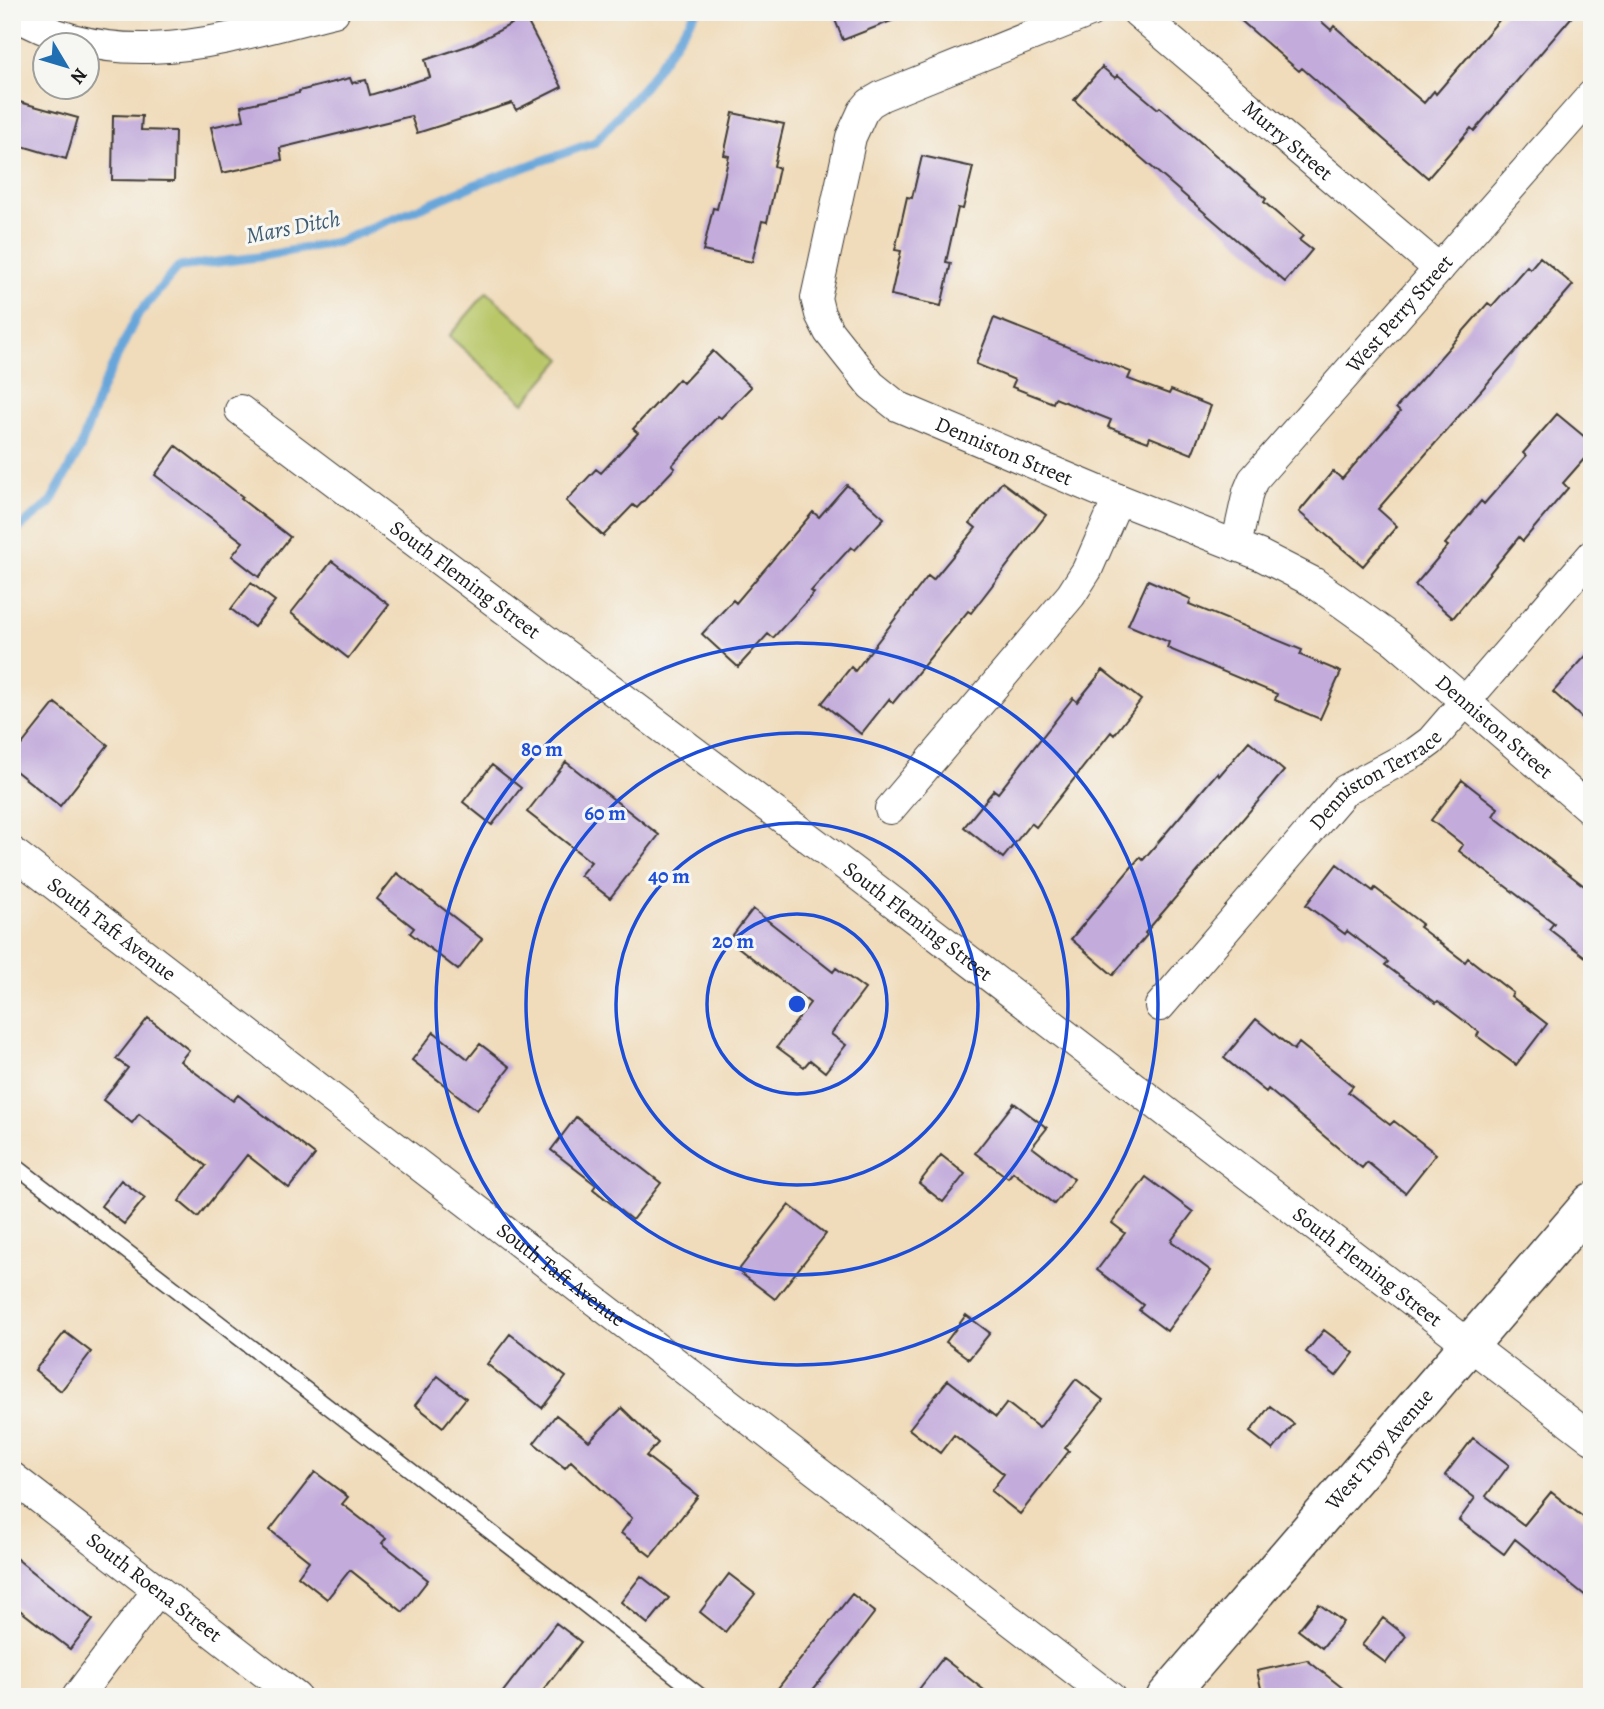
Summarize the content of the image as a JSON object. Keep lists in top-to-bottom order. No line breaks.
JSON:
{"streets":{"street":["Murry Street","West Perry Street","Denniston Street","South Fleming Street","Denniston Terrace","South Taft Avenue","West Troy Avenue","South Roena Street"]},"crossings":[["Murry Street","West Perry Street"],["West Perry Street","Denniston Street"],["Denniston Street","Denniston Terrace"],["South Fleming Street","West Troy Avenue"]],"water":["Mars Ditch"],"north":"bottom right","rings":["80 m","60 m","40 m","20 m"]}
